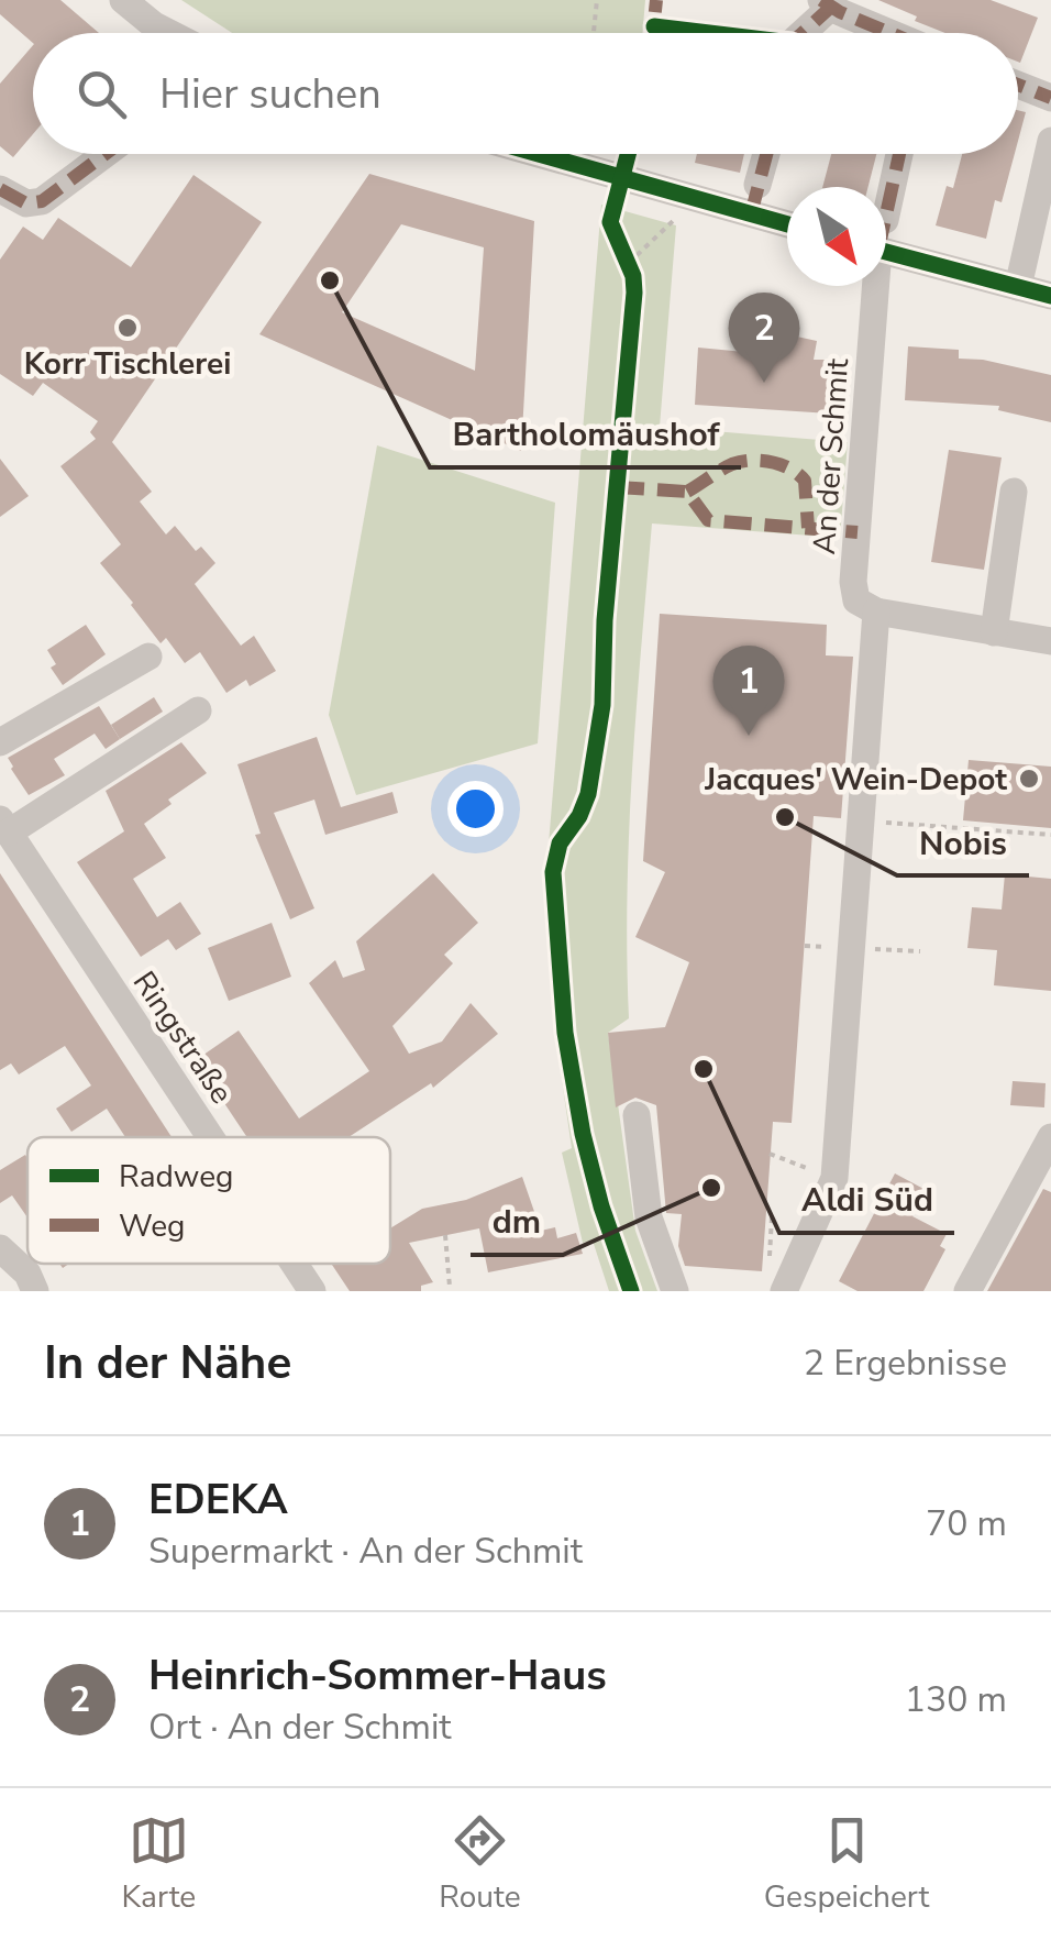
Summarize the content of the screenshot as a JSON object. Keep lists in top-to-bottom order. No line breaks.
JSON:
{"streets":{"street":["An der Schmit","Ringstraße"]},"places":["Bartholomäushof","Korr Tischlerei","Jacques' Wein-Depot","Nobis","Aldi Süd","dm"],"legend":["Radweg","Weg"],"north":"bottom right","page":{"search":"Hier suchen","pins":["2","1"],"heading":["In der Nähe","2 Ergebnisse"],"list":[{"mark":"1","name":"EDEKA","note":"Supermarkt · An der Schmit","value":"70 m"},{"mark":"2","name":"Heinrich-Sommer-Haus","note":"Ort · An der Schmit","value":"130 m"}],"nav":["Karte","Route","Gespeichert"]}}
